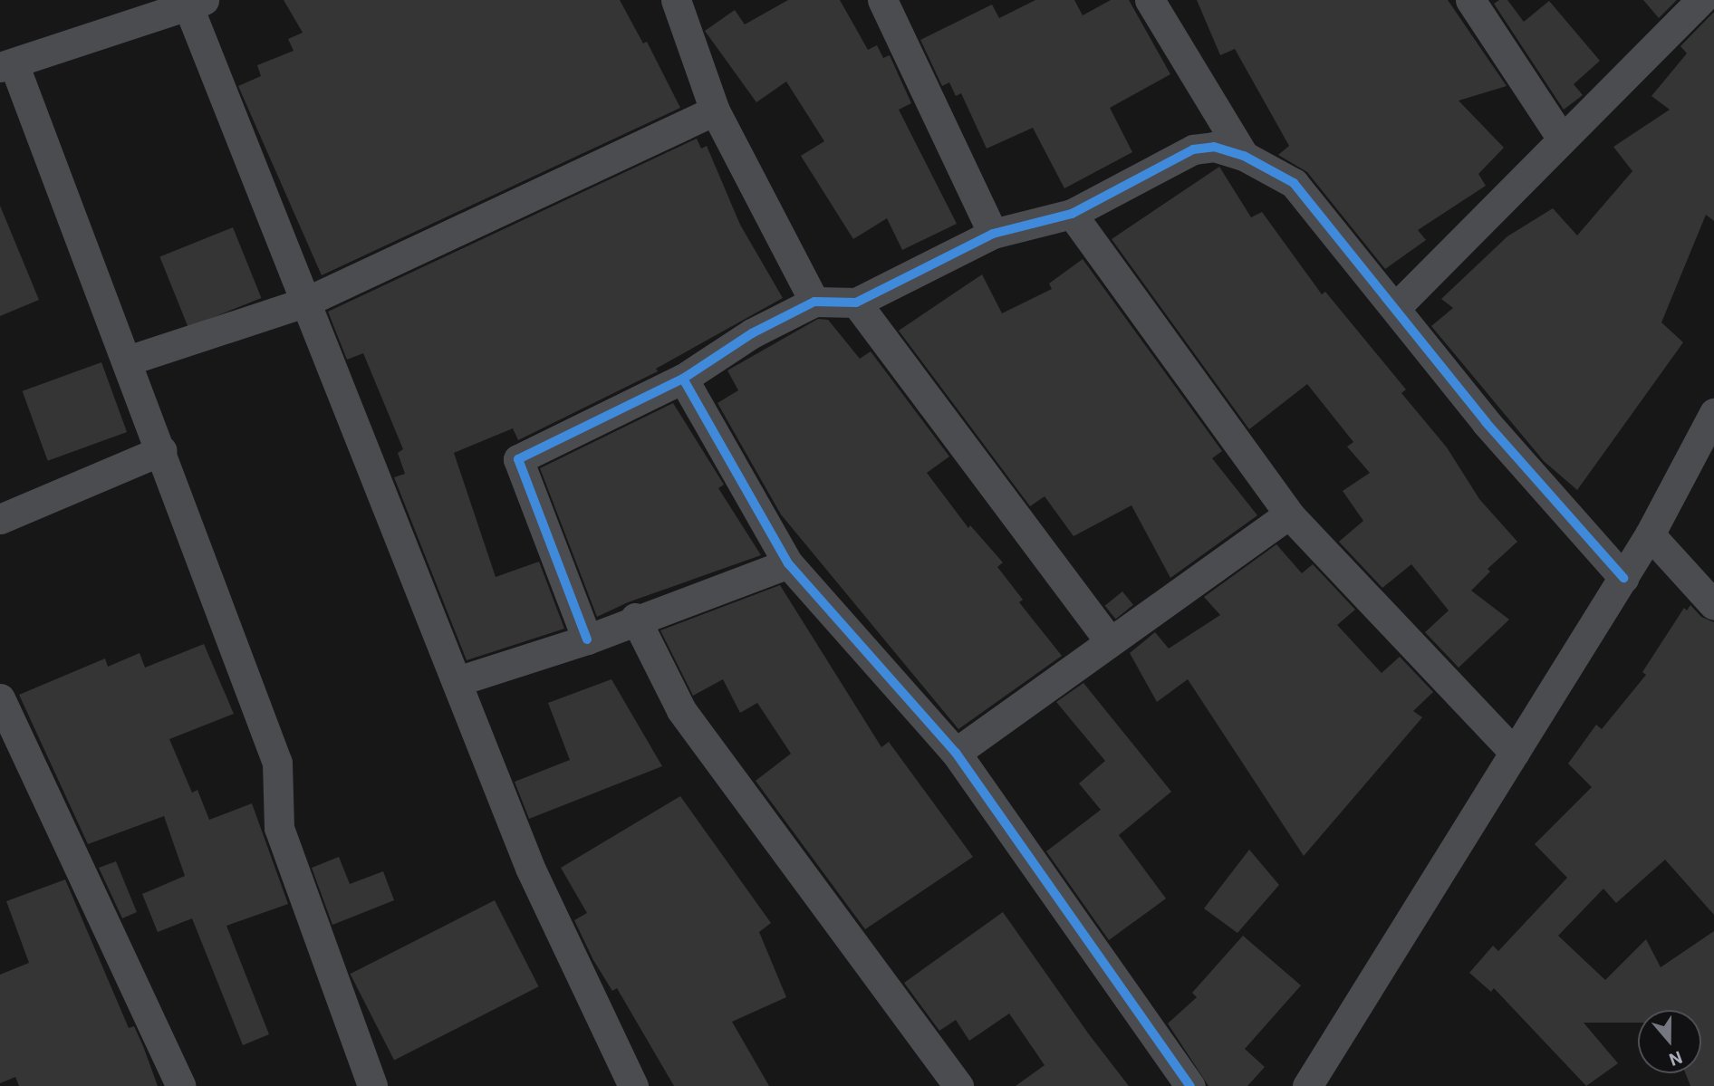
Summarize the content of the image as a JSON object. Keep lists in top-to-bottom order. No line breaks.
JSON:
{"north":"bottom"}
